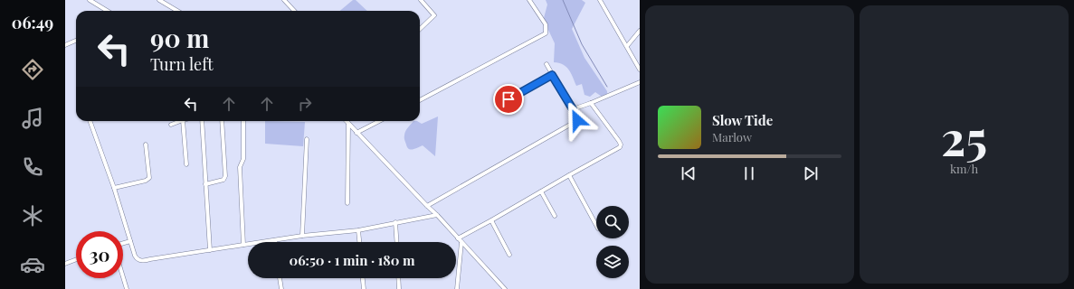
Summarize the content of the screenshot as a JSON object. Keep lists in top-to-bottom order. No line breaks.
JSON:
{"page":{"tabs":"06:49","tile":["25","km/h"],"turn":["90 m","Turn left"],"song":["Slow Tide","Marlow"],"limit":"30","trip":"06:50 · 1 min · 180 m"}}
